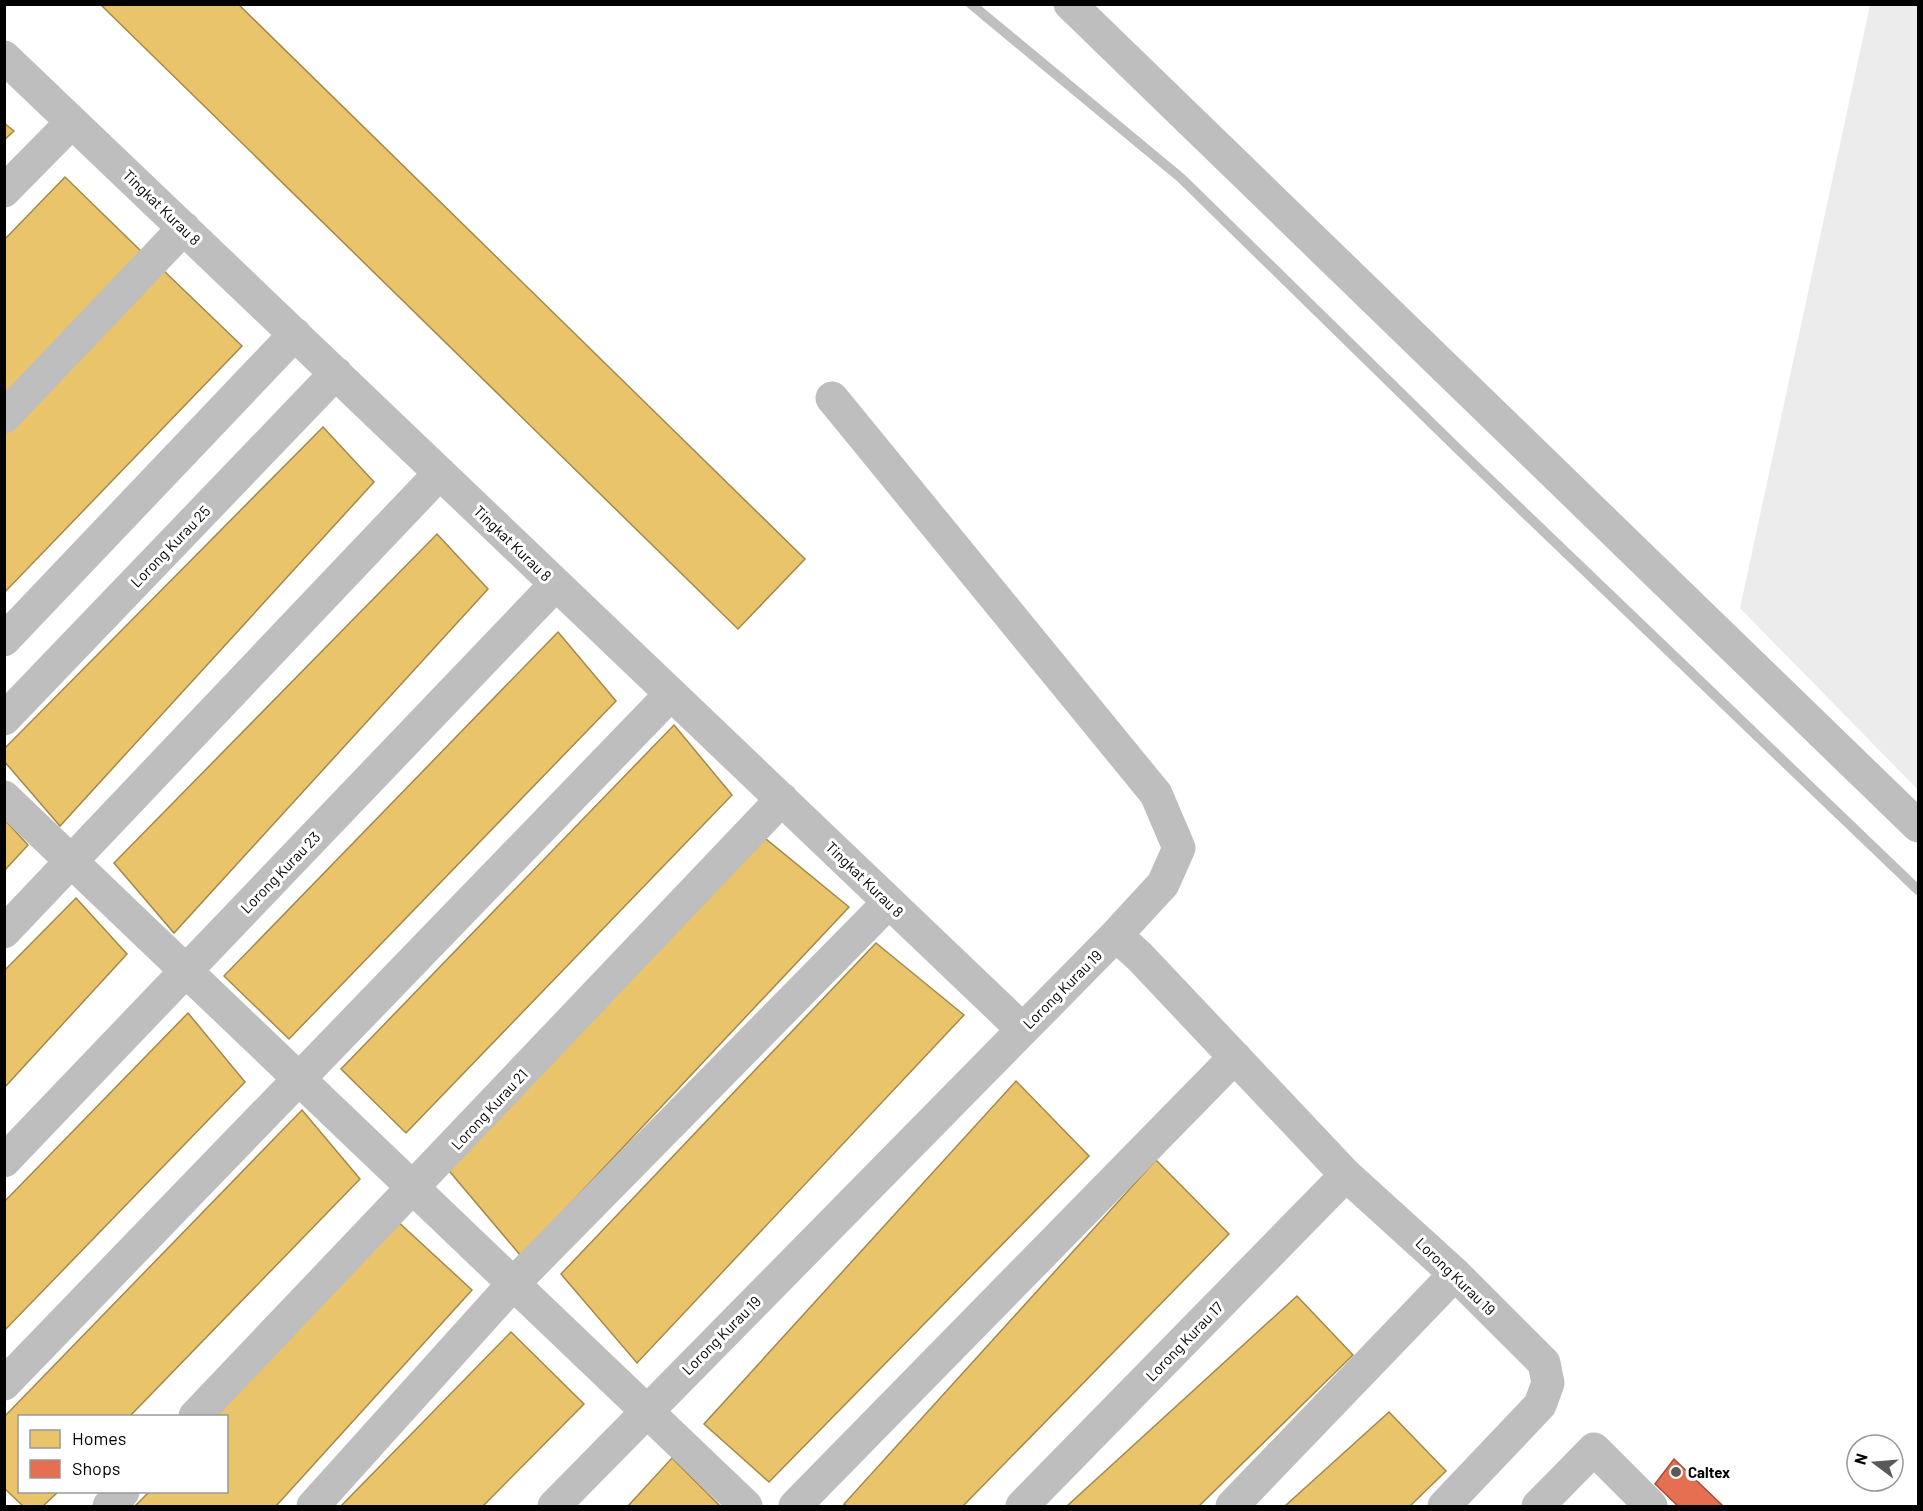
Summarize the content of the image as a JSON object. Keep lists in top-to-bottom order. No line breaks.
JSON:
{"streets":{"street":["Tingkat Kurau 8","Lorong Kurau 25","Lorong Kurau 23","Lorong Kurau 19","Lorong Kurau 21","Lorong Kurau 17"]},"crossings":[["Tingkat Kurau 8","Lorong Kurau 25"],["Tingkat Kurau 8","Lorong Kurau 23"],["Tingkat Kurau 8","Lorong Kurau 19"],["Tingkat Kurau 8","Lorong Kurau 21"],["Lorong Kurau 19","Lorong Kurau 17"]],"places":["Caltex"],"legend":["Homes","Shops"],"north":"left"}
